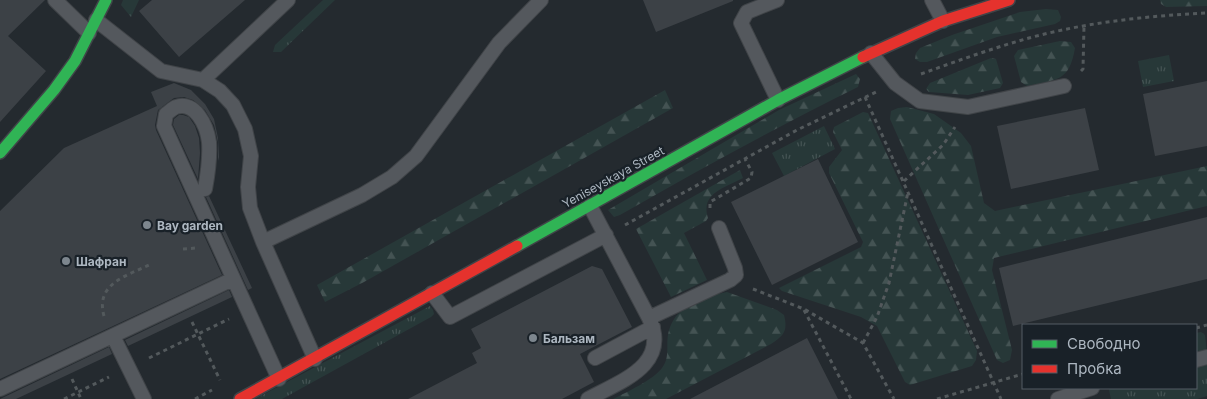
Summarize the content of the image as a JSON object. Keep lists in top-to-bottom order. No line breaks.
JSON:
{"streets":{"main road":["Yeniseyskaya Street"]},"places":["Bay garden","Шафран","Бальзам"],"legend":["Свободно","Пробка"]}
